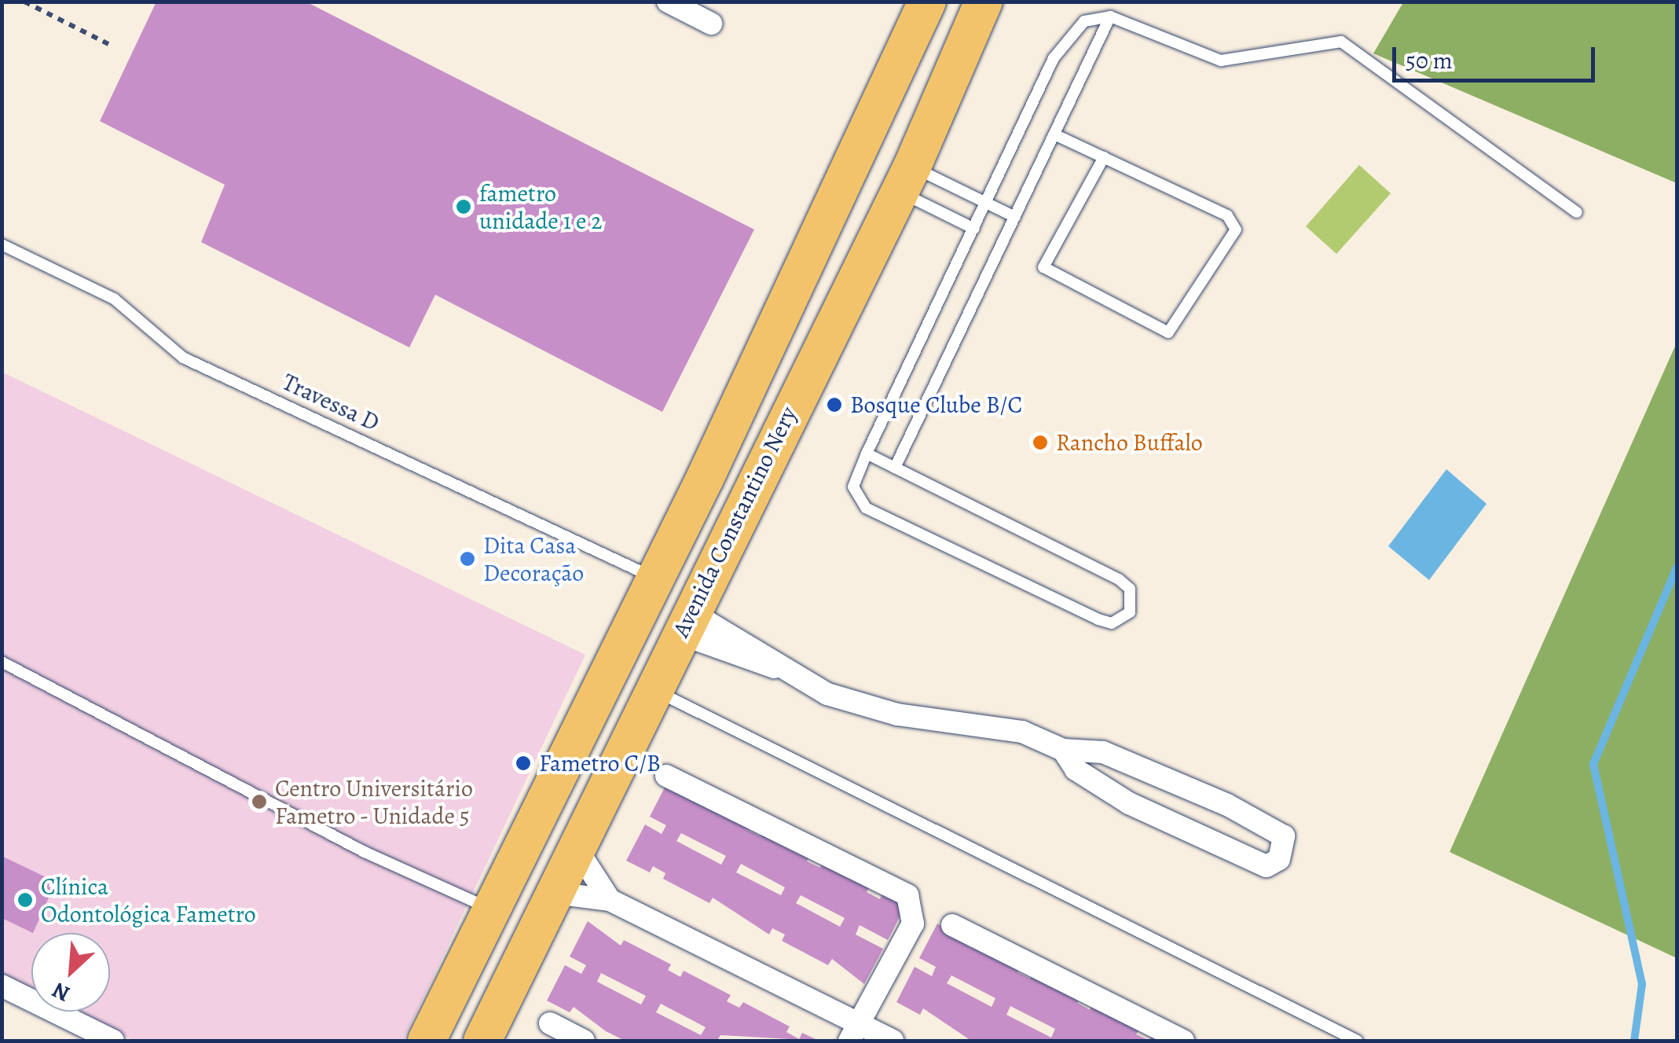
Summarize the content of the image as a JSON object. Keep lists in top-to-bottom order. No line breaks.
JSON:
{"streets":{"highway":["Avenida Constantino Nery"],"lane":["Travessa D"]},"crossings":[["Travessa D","Avenida Constantino Nery"]],"places":["fametro unidade 1 e 2","Bosque Clube B/C","Rancho Buffalo","Dita Casa Decoração","Fametro C/B","Centro Universitário Fametro - Unidade 5","Clínica Odontológica Fametro"],"scale_bar":"50 m","north":"bottom left"}
